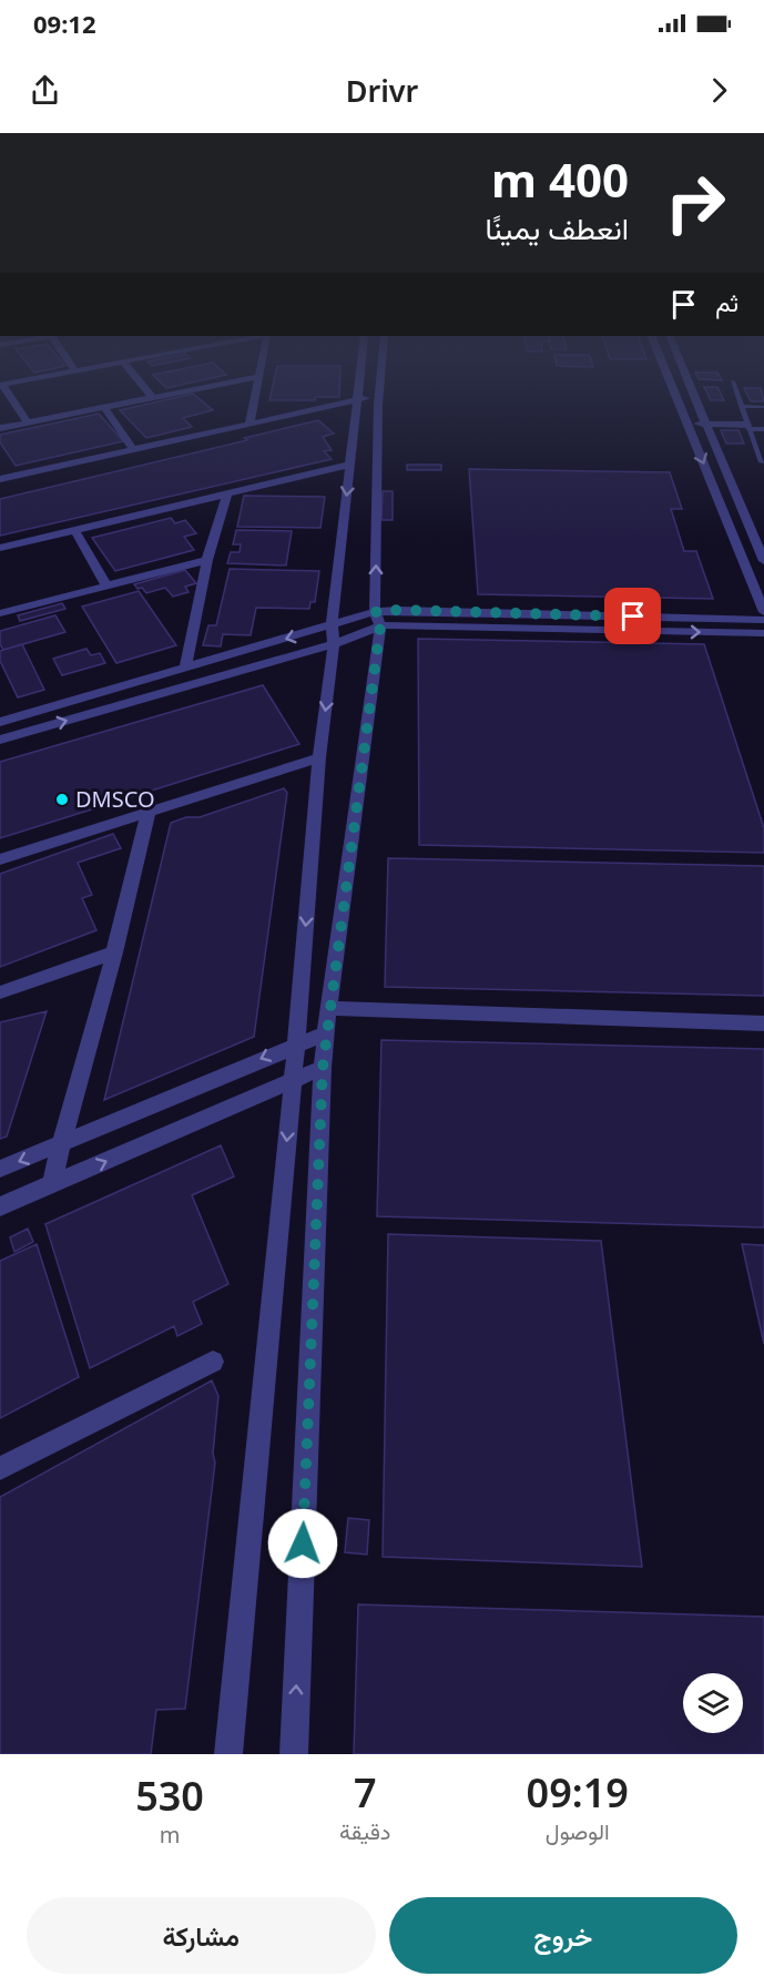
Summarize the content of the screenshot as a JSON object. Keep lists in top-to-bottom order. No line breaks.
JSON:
{"places":["DMSCO"],"page":{"status":"09:12","header":"Drivr","turn":["400 m","انعطف يمينًا"],"then":"ثم","eta":["09:19","الوصول","7","دقيقة","530","m"],"buttons":["خروج","مشاركة"]}}
